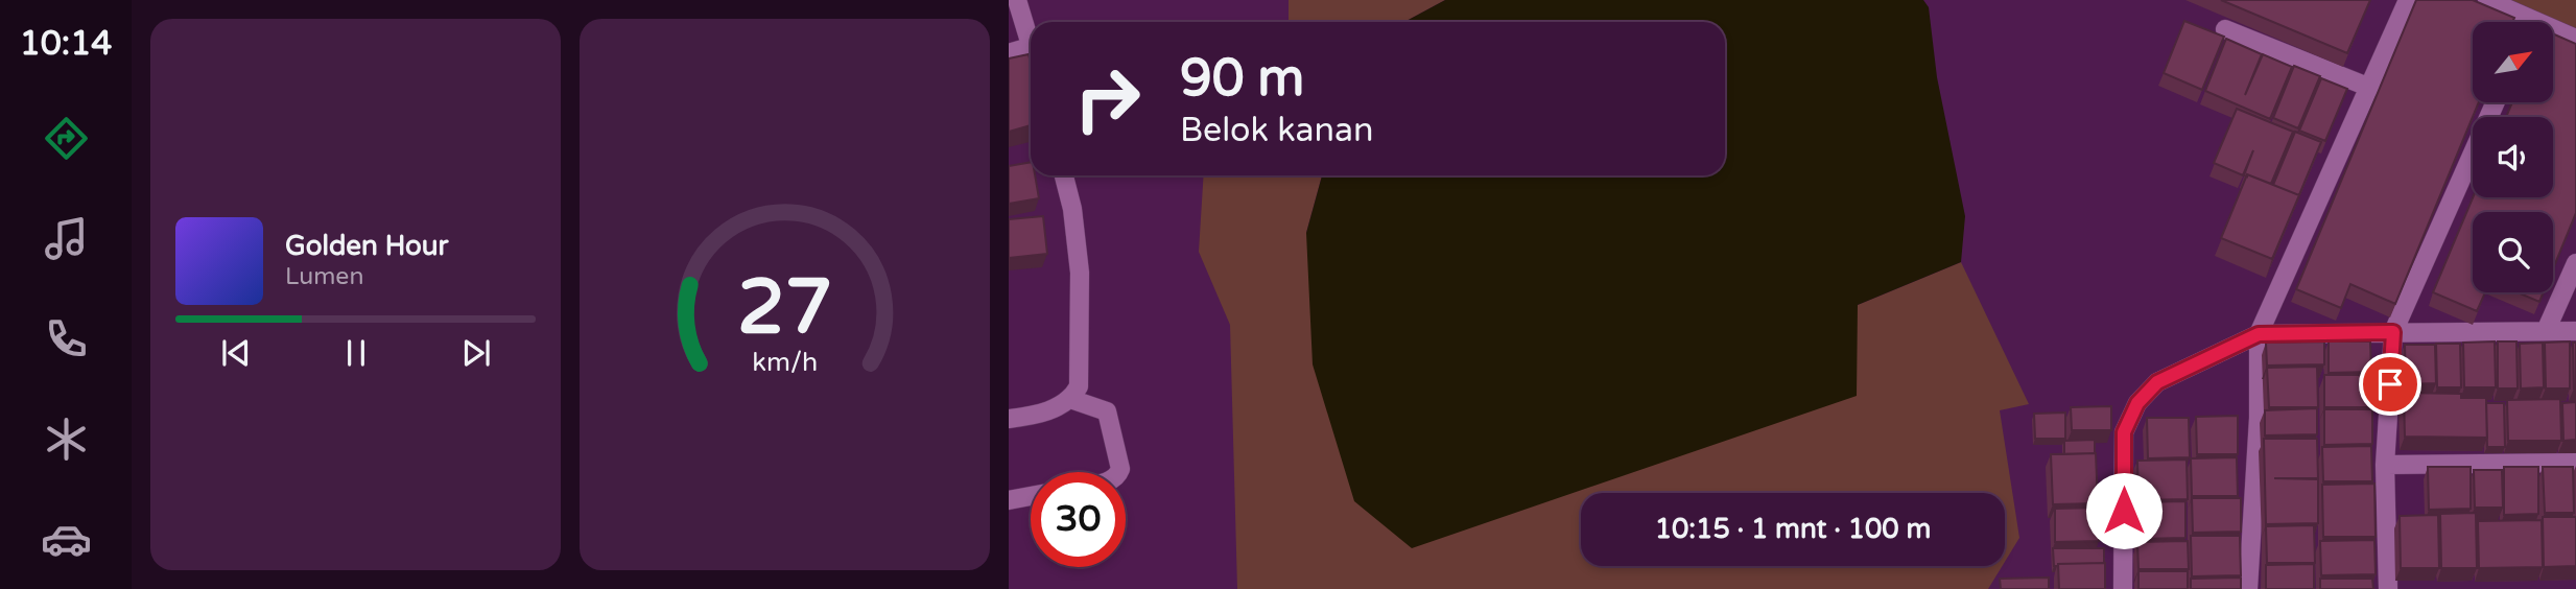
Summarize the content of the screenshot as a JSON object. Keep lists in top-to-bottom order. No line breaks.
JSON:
{"north":"top right","page":{"tabs":"10:14","turn":["90 m","Belok kanan"],"song":["Golden Hour","Lumen"],"limit":"30","trip":"10:15 · 1 mnt · 100 m","gauge":["27","km/h"]}}
